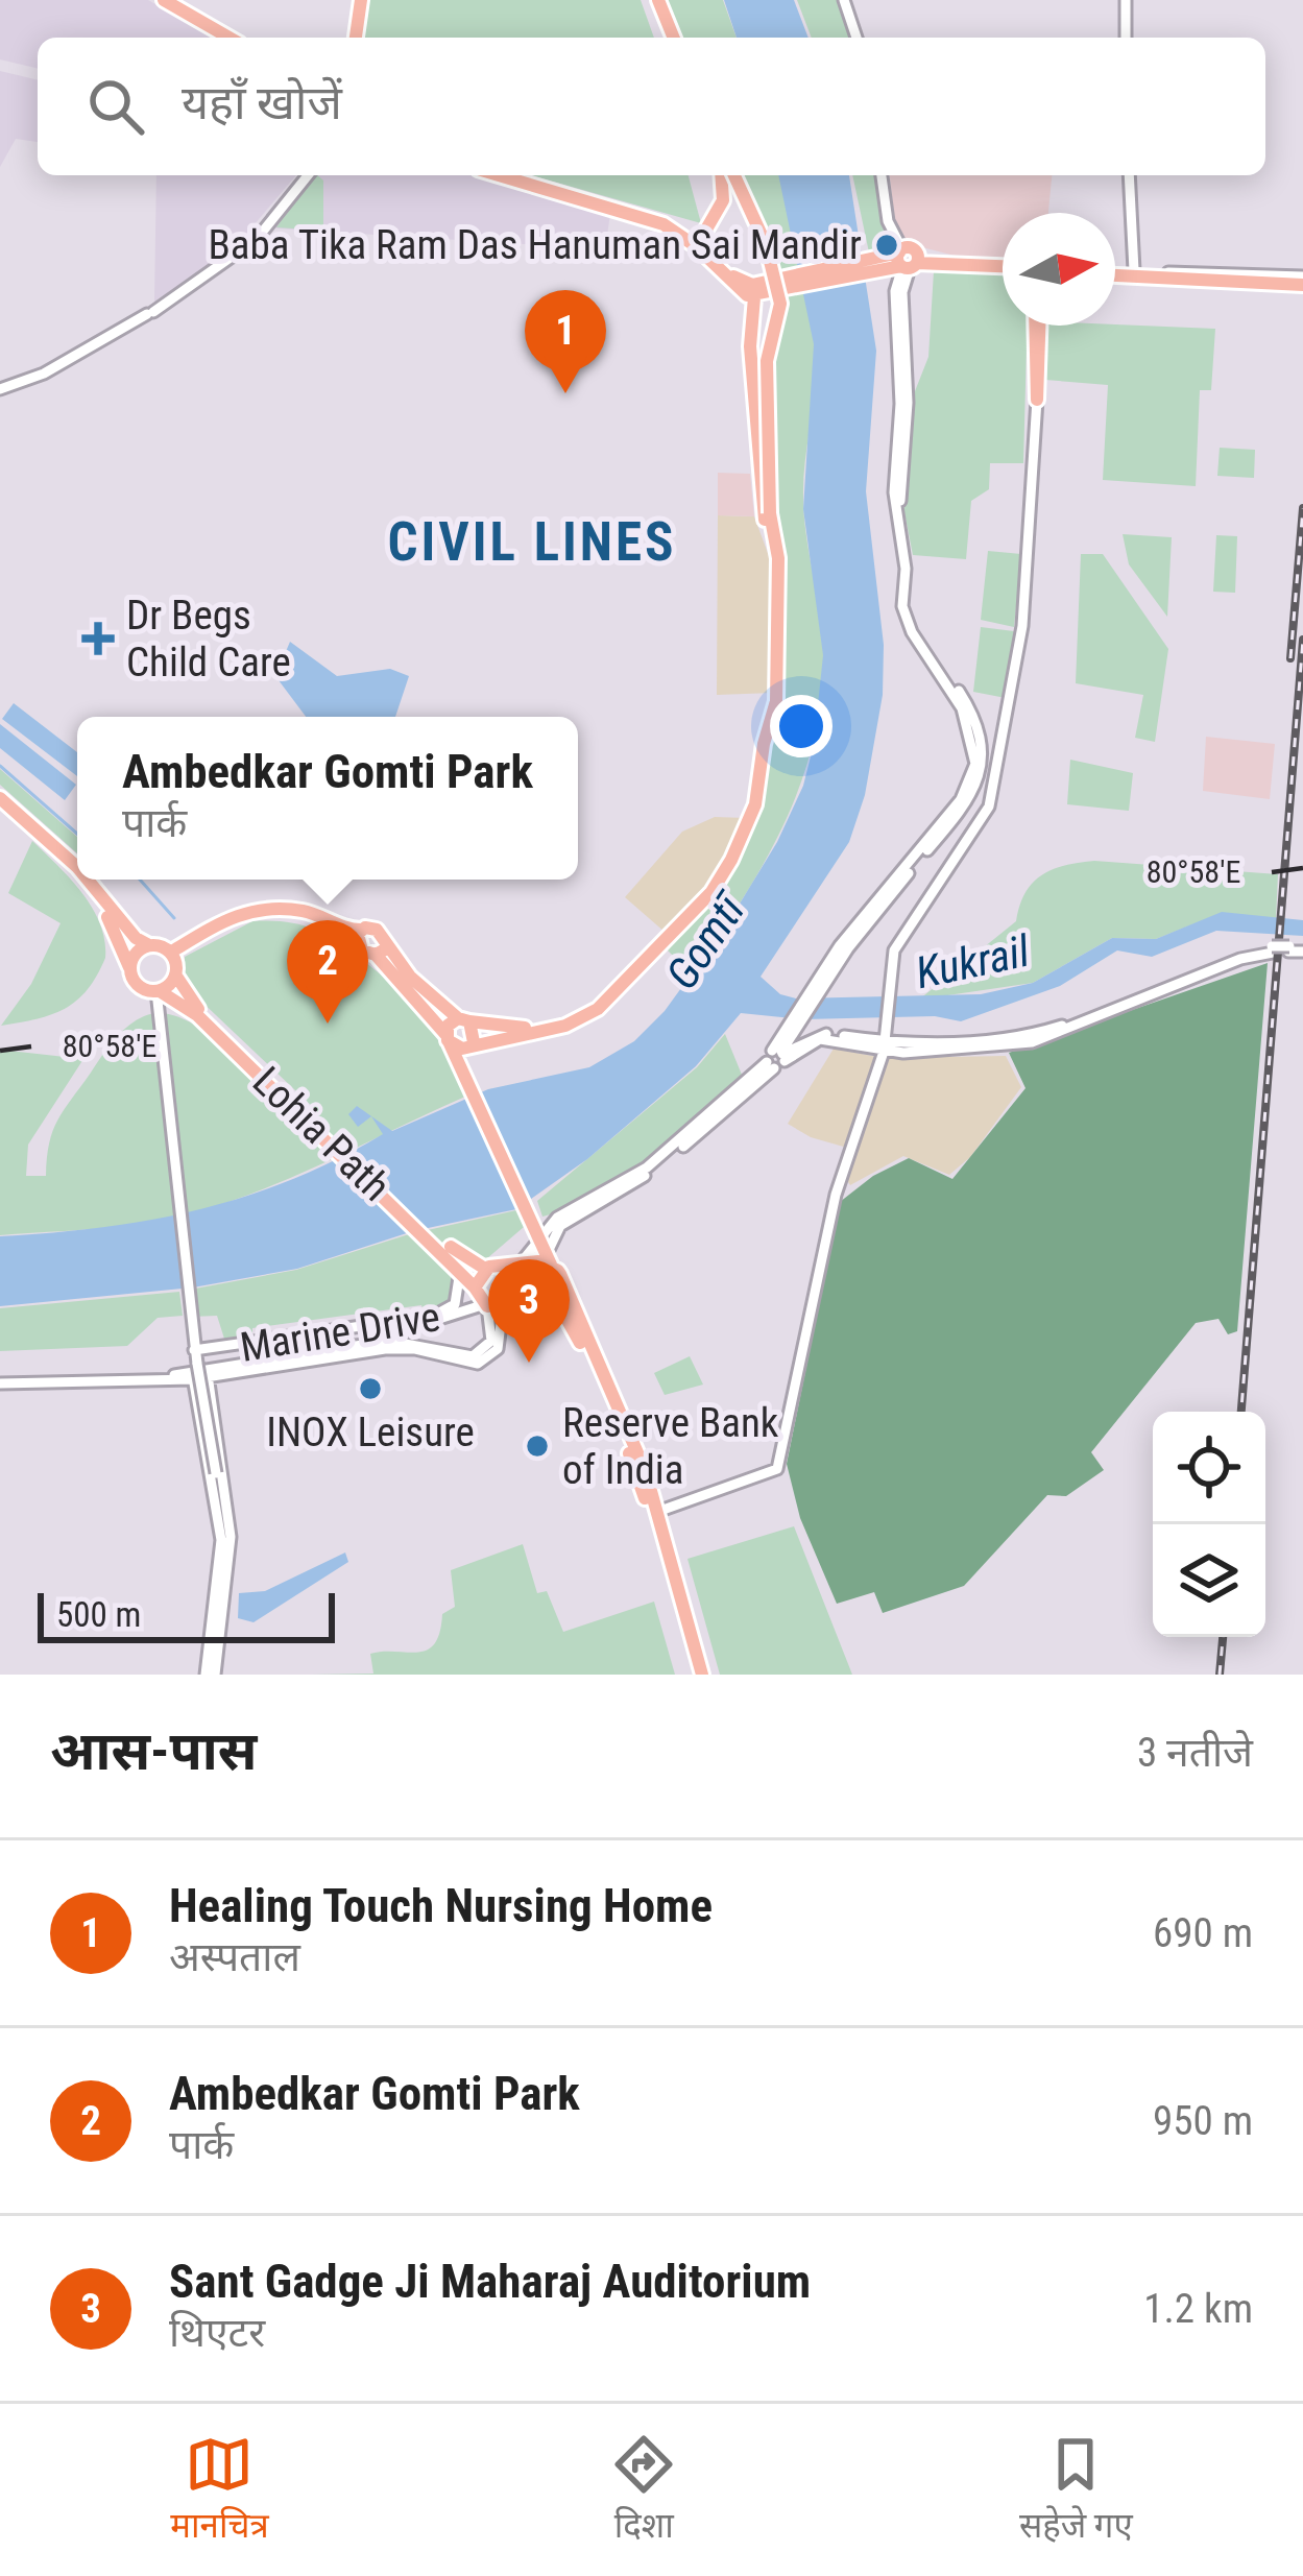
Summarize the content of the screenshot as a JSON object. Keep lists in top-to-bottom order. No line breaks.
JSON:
{"streets":{"main road":["Lohia Path"],"street":["Marine Drive"]},"crossings":[["Lohia Path","Marine Drive"]],"districts":["CIVIL LINES"],"water":["Gomtī","Kukrail"],"places":{"other":["Baba Tika Ram Das Hanuman Sai Mandir","INOX Leisure","Reserve Bank of India"],"health":["Dr Begs Child Care"]},"scale_bar":"500 m","north":"right","page":{"search":"यहाँ खोजें","pins":["1","2","3"],"popup":["Ambedkar Gomti Park","पार्क"],"scale":"500 m","heading":["आस-पास","3 नतीजे"],"list":[{"mark":"1","name":"Healing Touch Nursing Home","note":"अस्पताल","value":"690 m"},{"mark":"2","name":"Ambedkar Gomti Park","note":"पार्क","value":"950 m"},{"mark":"3","name":"Sant Gadge Ji Maharaj Auditorium","note":"थिएटर","value":"1.2 km"}],"nav":["मानचित्र","दिशा","सहेजे गए"]},"coordinates":["80°58'E"]}
